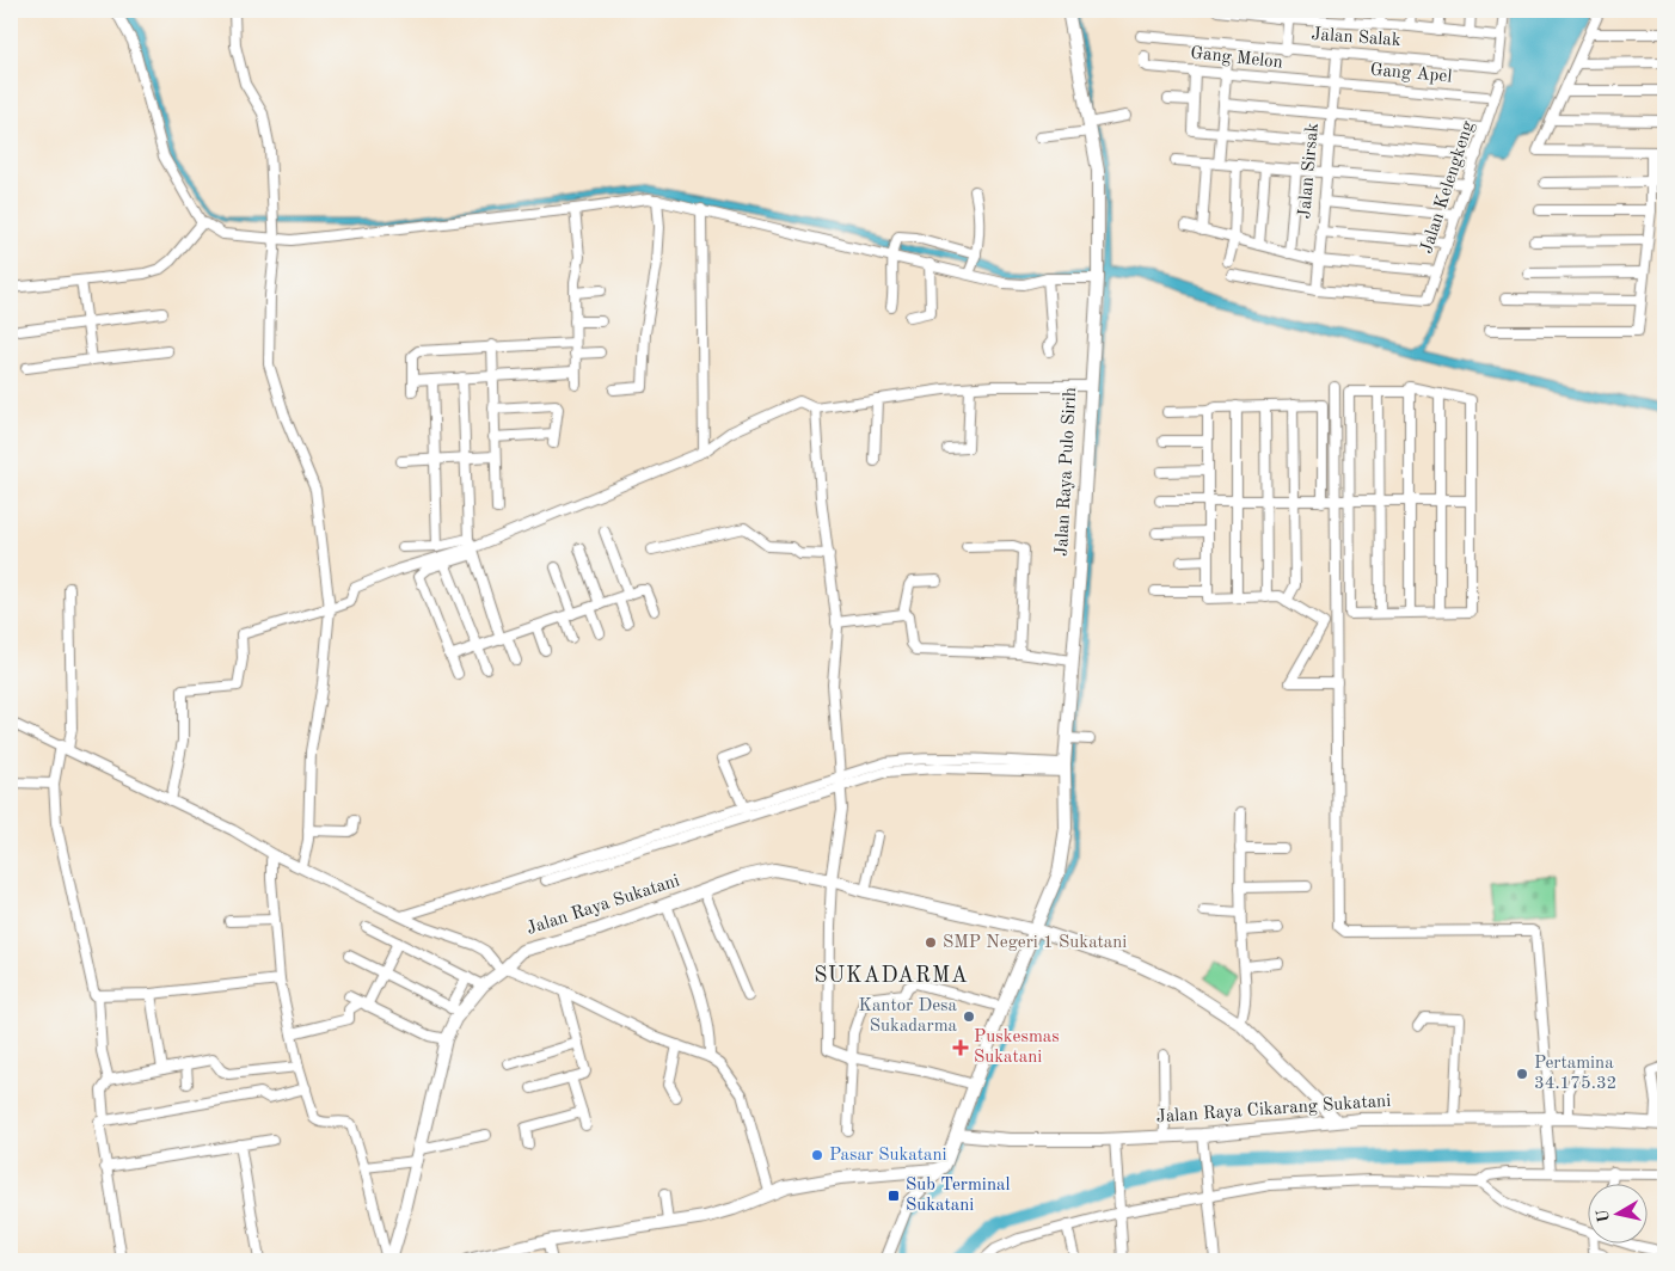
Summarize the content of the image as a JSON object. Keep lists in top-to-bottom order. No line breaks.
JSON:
{"streets":{"street":["Jalan Salak","Gang Melon","Gang Apel","Jalan Sirsak","Jalan Kelengkeng","Jalan Raya Pulo Sirih","Jalan Raya Sukatani","Jalan Raya Cikarang Sukatani"]},"crossings":[["Jalan Salak","Jalan Sirsak"],["Gang Melon","Gang Apel"],["Gang Melon","Jalan Sirsak"],["Gang Apel","Jalan Sirsak"],["Jalan Sirsak","Jalan Kelengkeng"],["Jalan Raya Pulo Sirih","Jalan Raya Sukatani"],["Jalan Raya Sukatani","Jalan Raya Cikarang Sukatani"]],"districts":["SUKADARMA"],"places":{"other":["SMP Negeri 1 Sukatani","Kantor Desa Sukadarma","Pertamina 34.175.32","Pasar Sukatani"],"health":["Puskesmas Sukatani"],"transit":["Sub Terminal Sukatani"]},"north":"left"}
